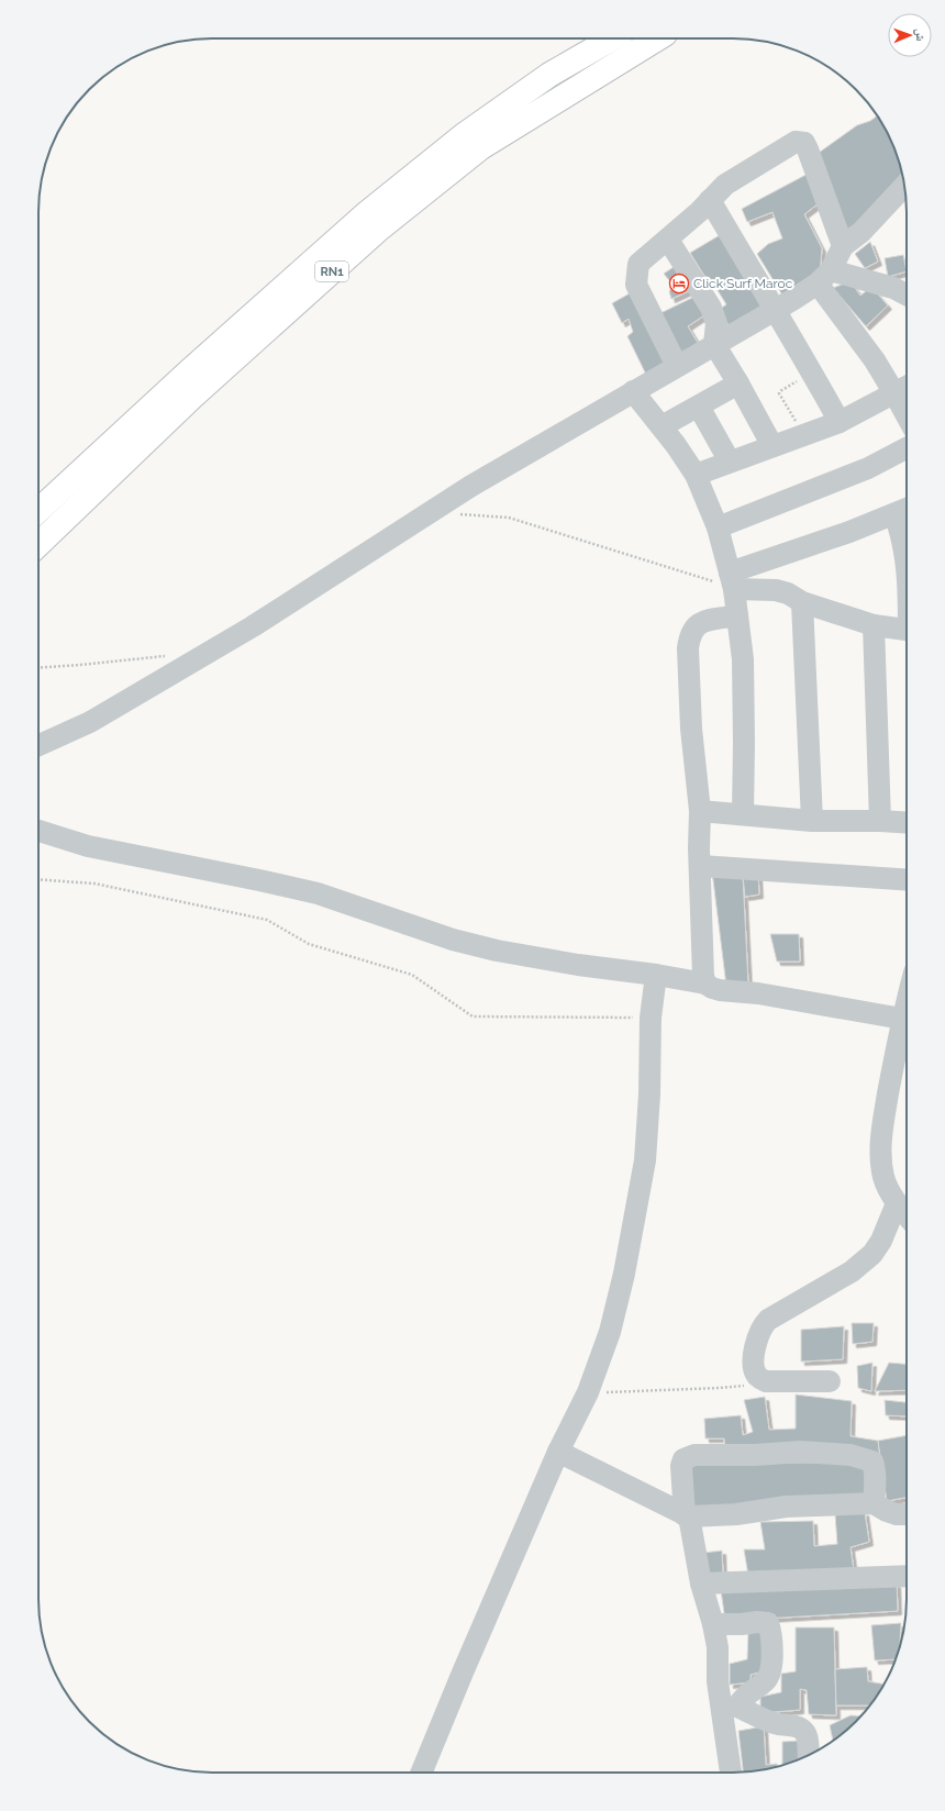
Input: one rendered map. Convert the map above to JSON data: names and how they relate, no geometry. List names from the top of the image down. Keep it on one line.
{"streets":{"highway":["RN1"]},"places":{"hotel":["Click Surf Maroc"]},"north":"right"}
